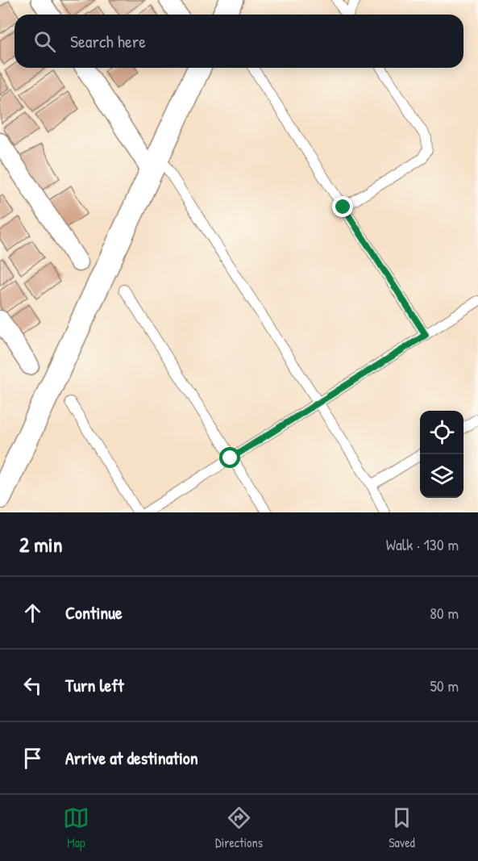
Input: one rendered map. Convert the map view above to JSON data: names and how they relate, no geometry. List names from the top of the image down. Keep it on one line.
{"page":{"search":"Search here","heading":["2 min","Walk · 130 m"],"list":[["Continue","80 m"],["Turn left","50 m"],"Arrive at destination"],"nav":["Map","Directions","Saved"]}}
